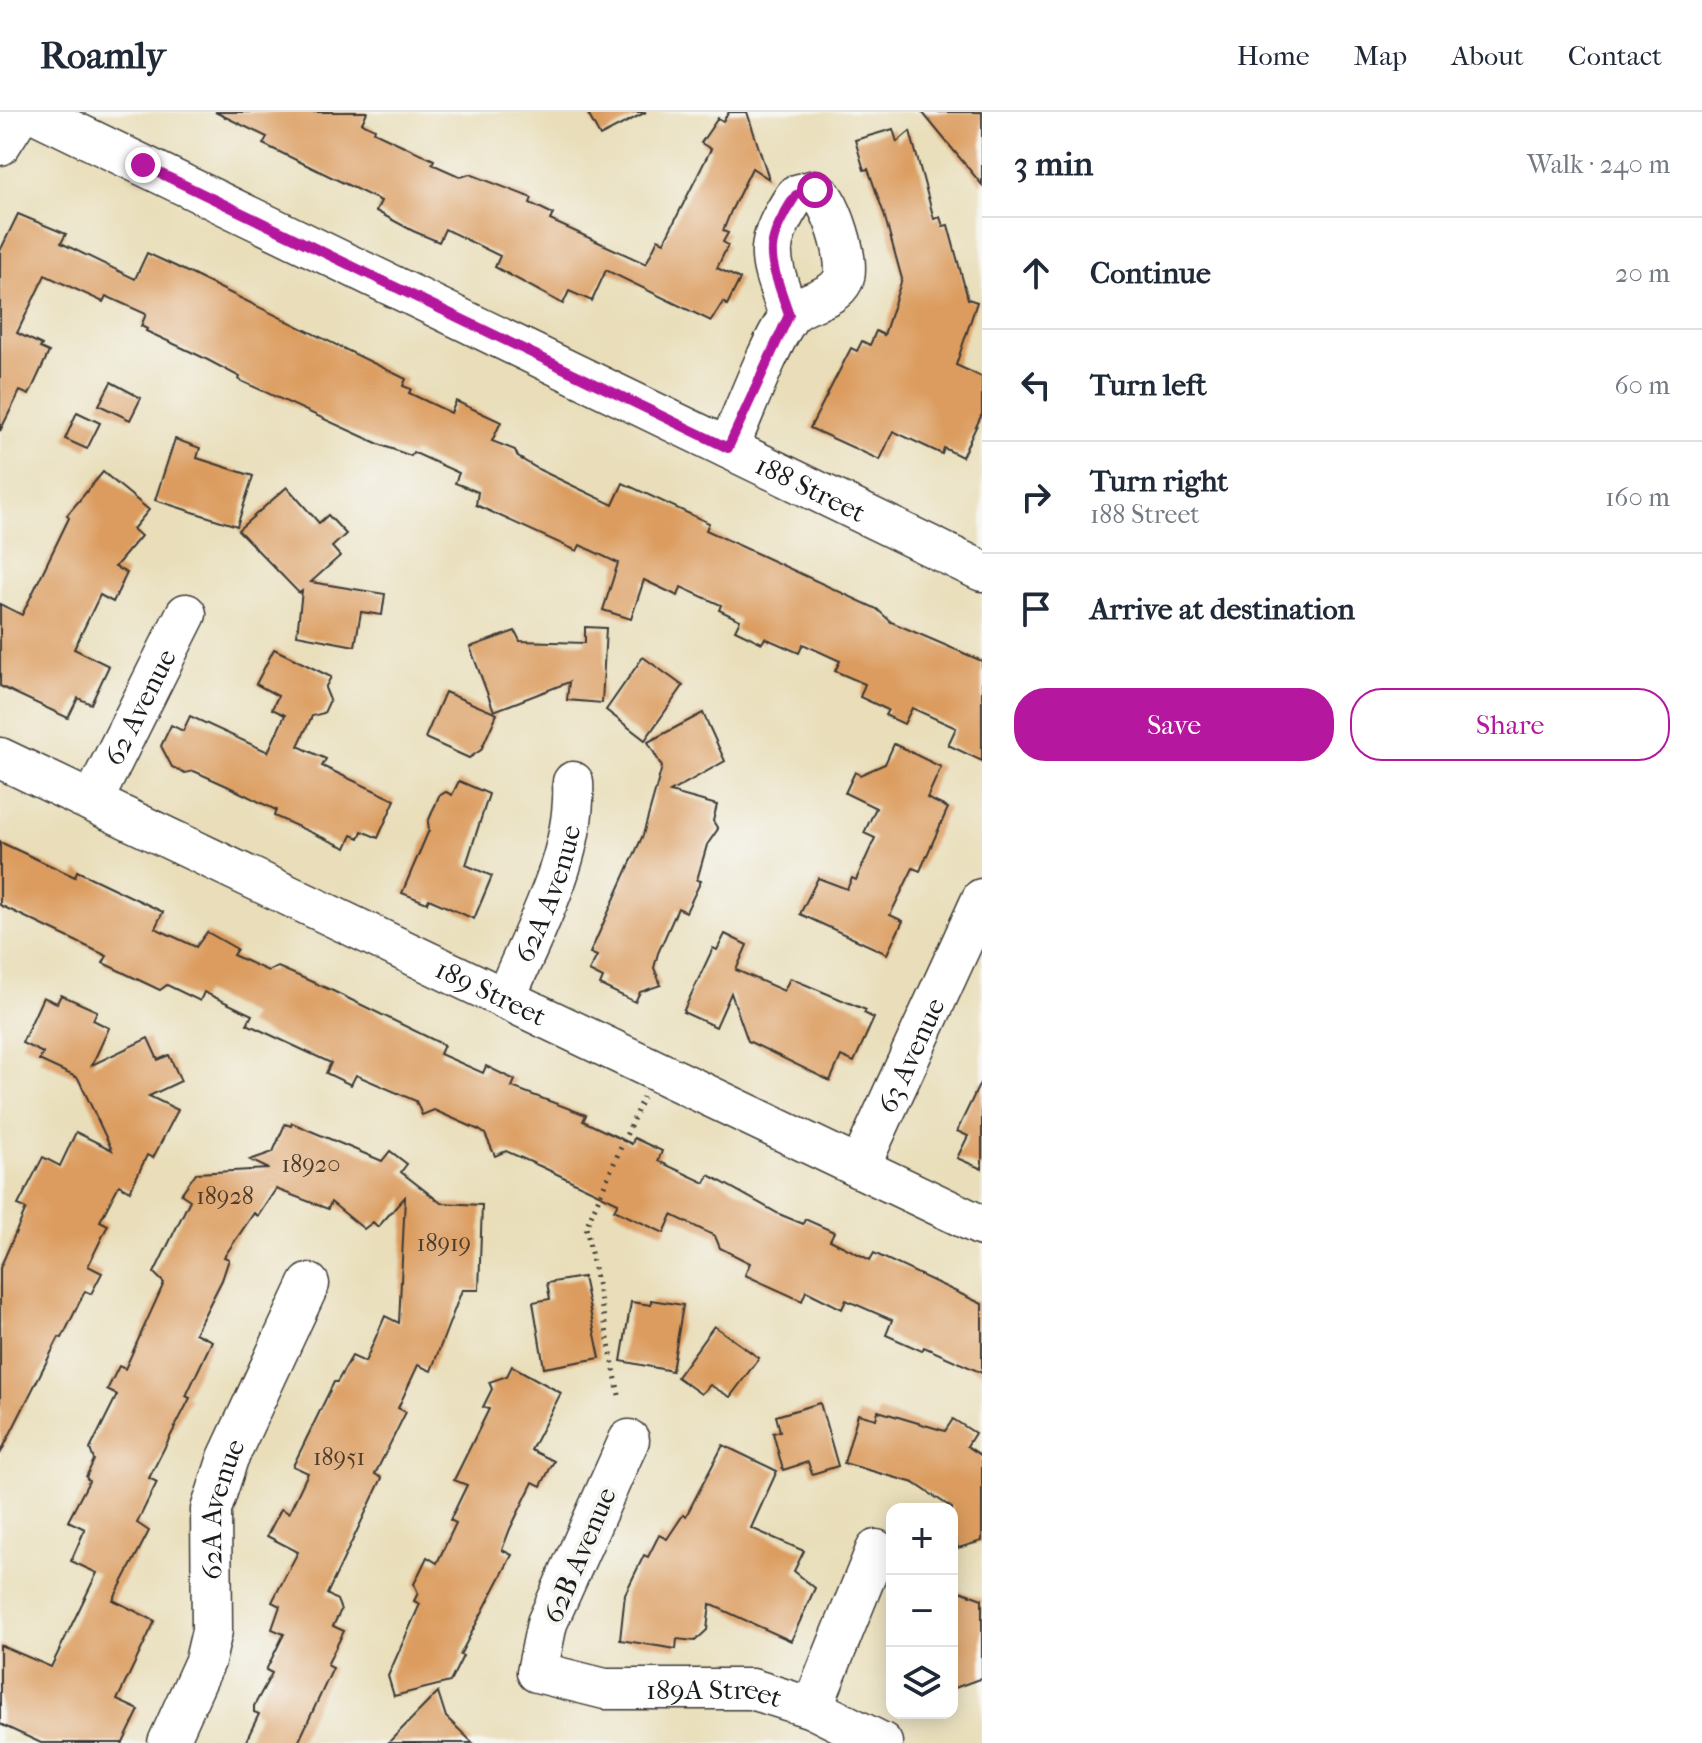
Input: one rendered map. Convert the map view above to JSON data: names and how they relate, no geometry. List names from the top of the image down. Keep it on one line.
{"streets":{"street":["188 Street","62 Avenue","62A Avenue","189 Street","63 Avenue","62B Avenue","189A Street"]},"crossings":[["62 Avenue","189 Street"],["62A Avenue","189 Street"],["189 Street","63 Avenue"],["62B Avenue","189A Street"]],"house_numbers":["18920","18928","18919","18951"],"page":{"header":"Roamly","nav":["Home","Map","About","Contact"],"heading":["3 min","Walk · 240 m"],"list":[["Continue","20 m"],["Turn left","60 m"],["Turn right","188 Street","160 m"],"Arrive at destination"],"buttons":["Save","Share"],"map_buttons":["+","−"]}}
